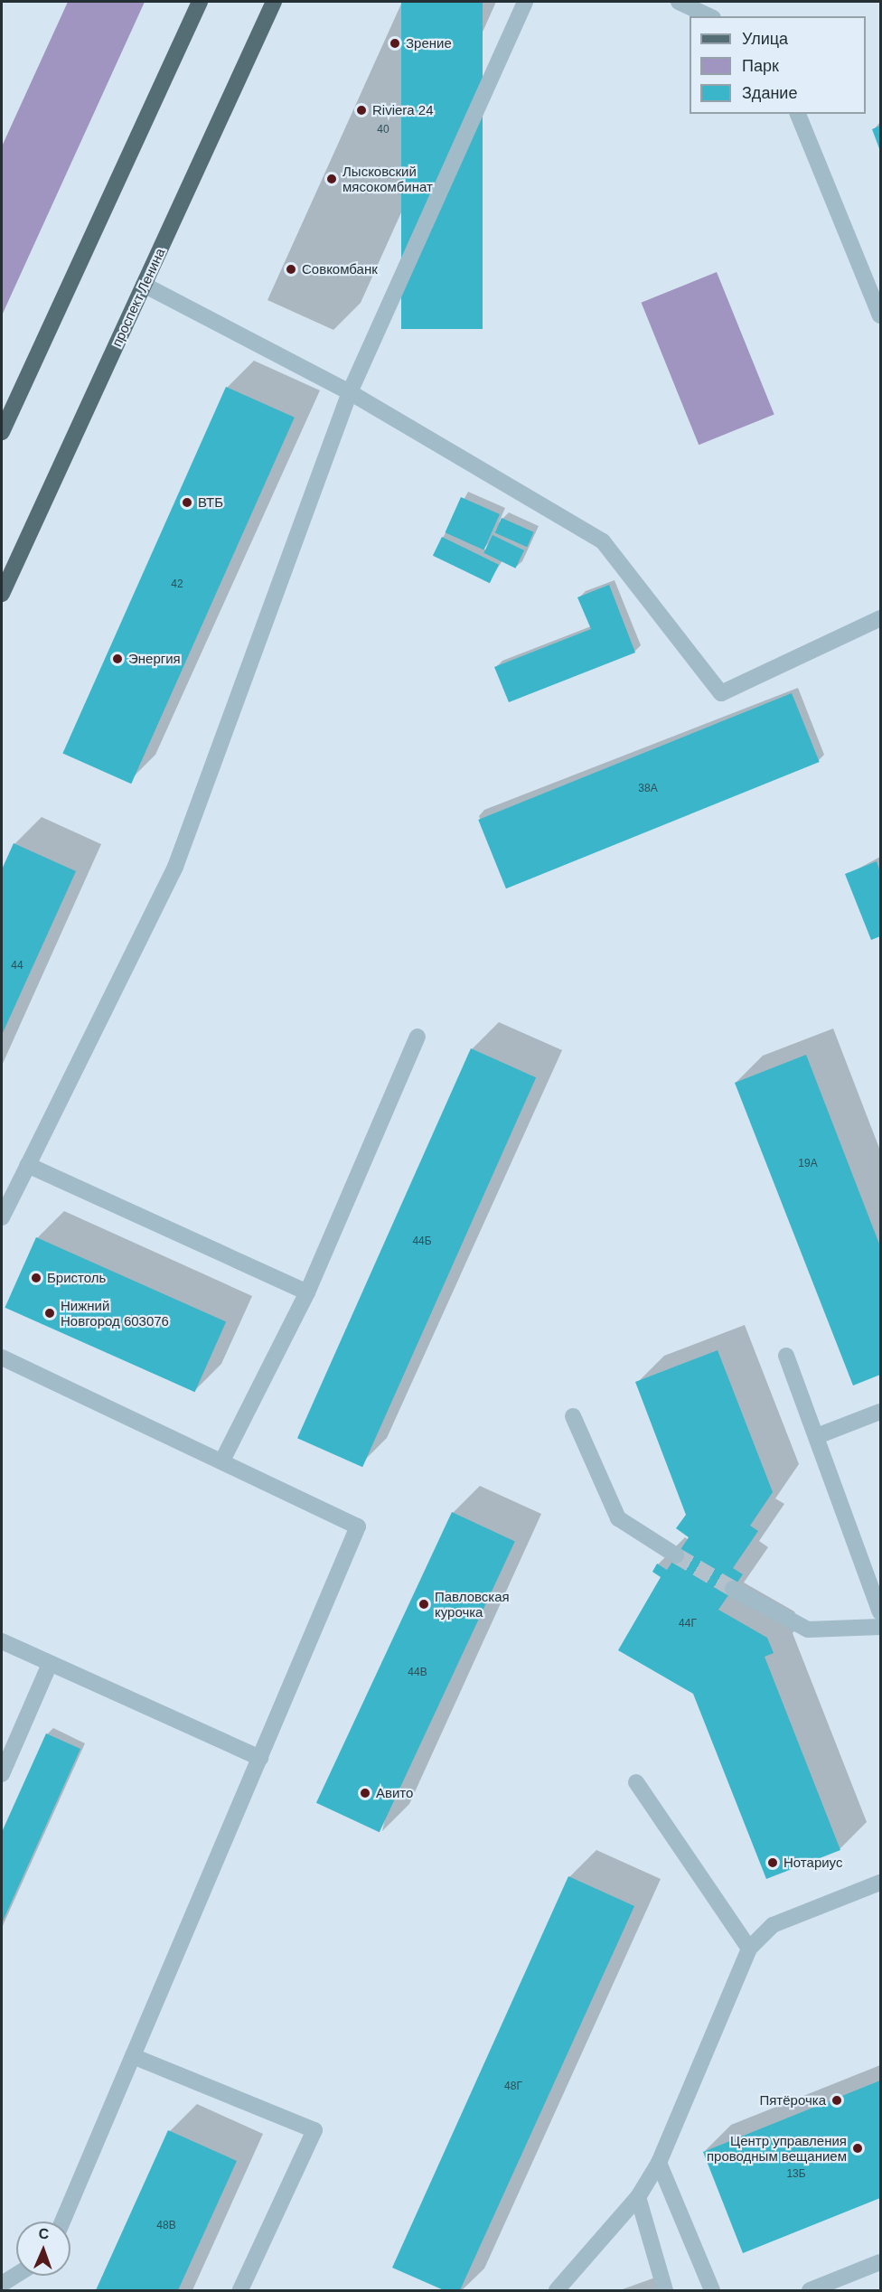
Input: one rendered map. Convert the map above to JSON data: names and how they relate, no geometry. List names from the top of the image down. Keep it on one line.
{"streets":{"main road":["проспект Ленина"]},"places":["Зрение","Riviera 24","Лысковский мясокомбинат","Совкомбанк","ВТБ","Энергия","Бристоль","Нижний Новгород 603076","Павловская курочка","Авито","Нотариус","Пятёрочка","Центр управления проводным вещанием"],"house_numbers":["40","42","38А","44","19А","44Б","44Г","44В","48Г","13Б","48В"],"legend":["Улица","Парк","Здание"],"north":"top"}
